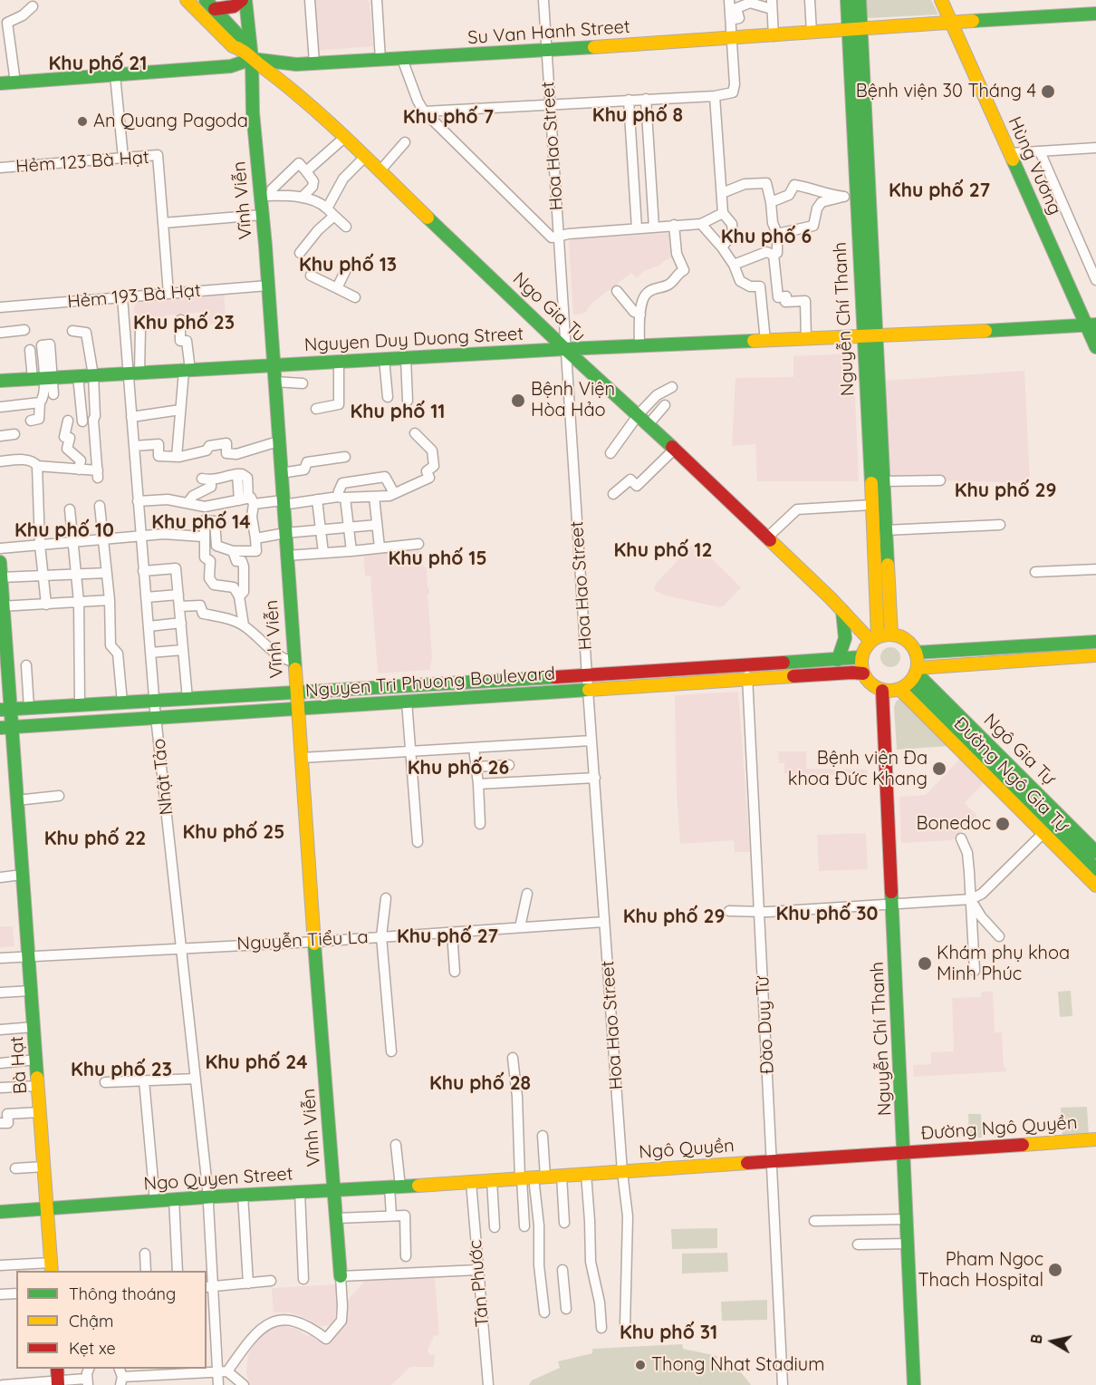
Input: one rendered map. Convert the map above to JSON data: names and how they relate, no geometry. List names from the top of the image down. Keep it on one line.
{"streets":{"main road":["Su Van Hanh Street","Hùng Vương","Vĩnh Viễn","Ngo Gia Tu","Nguyễn Chí Thanh","Nguyen Duy Duong Street","Nguyen Tri Phuong Boulevard","Ngô Gia Tự","Đường Ngô Gia Tự","Bà Hạt","Đường Ngô Quyền","Ngô Quyền","Ngo Quyen Street"],"street":["Hoa Hao Street","Hẻm 123 Bà Hạt","Hẻm 193 Bà Hạt","Nhật Tảo","Nguyễn Tiểu La","Đào Duy Từ","Tân Phước"]},"crossings":[["Su Van Hanh Street","Hoa Hao Street"],["Su Van Hanh Street","Hùng Vương"],["Su Van Hanh Street","Vĩnh Viễn"],["Su Van Hanh Street","Ngo Gia Tu"],["Su Van Hanh Street","Nguyễn Chí Thanh"],["Hoa Hao Street","Ngo Gia Tu"],["Hoa Hao Street","Nguyen Duy Duong Street"],["Hoa Hao Street","Nguyen Tri Phuong Boulevard"],["Hoa Hao Street","Nguyễn Tiểu La"],["Hoa Hao Street","Ngô Quyền"],["Hùng Vương","Nguyen Duy Duong Street"],["Vĩnh Viễn","Hẻm 193 Bà Hạt"],["Vĩnh Viễn","Ngo Gia Tu"],["Vĩnh Viễn","Nguyen Duy Duong Street"],["Vĩnh Viễn","Nguyen Tri Phuong Boulevard"],["Vĩnh Viễn","Nguyễn Tiểu La"],["Vĩnh Viễn","Ngo Quyen Street"],["Hẻm 193 Bà Hạt","Nhật Tảo"],["Ngo Gia Tu","Nguyễn Chí Thanh"],["Ngo Gia Tu","Nguyen Duy Duong Street"],["Ngo Gia Tu","Nguyen Tri Phuong Boulevard"],["Ngo Gia Tu","Ngô Gia Tự"],["Nguyễn Chí Thanh","Nguyen Duy Duong Street"],["Nguyễn Chí Thanh","Nguyen Tri Phuong Boulevard"],["Nguyễn Chí Thanh","Ngô Gia Tự"],["Nguyễn Chí Thanh","Đường Ngô Quyền"],["Nguyễn Chí Thanh","Ngô Quyền"],["Nguyen Duy Duong Street","Nhật Tảo"],["Nguyen Tri Phuong Boulevard","Ngô Gia Tự"],["Nguyen Tri Phuong Boulevard","Nhật Tảo"],["Nguyen Tri Phuong Boulevard","Đào Duy Từ"],["Nguyen Tri Phuong Boulevard","Bà Hạt"],["Ngô Gia Tự","Đường Ngô Gia Tự"],["Nhật Tảo","Nguyễn Tiểu La"],["Nhật Tảo","Ngo Quyen Street"],["Nguyễn Tiểu La","Bà Hạt"],["Đào Duy Từ","Ngô Quyền"],["Bà Hạt","Ngo Quyen Street"],["Đường Ngô Quyền","Ngô Quyền"],["Ngô Quyền","Ngo Quyen Street"],["Ngô Quyền","Tân Phước"],["Ngo Quyen Street","Tân Phước"]],"districts":["Khu phố 21","Khu phố 8","Khu phố 7","Khu phố 27","Khu phố 6","Khu phố 13","Khu phố 23","Khu phố 11","Khu phố 29","Khu phố 14","Khu phố 10","Khu phố 12","Khu phố 15","Khu phố 26","Khu phố 25","Khu phố 22","Khu phố 30","Khu phố 29","Khu phố 27","Khu phố 24","Khu phố 23","Khu phố 28","Khu phố 31"],"places":["Bệnh viện 30 Tháng 4","An Quang Pagoda","Bệnh Viện Hòa Hảo","Bệnh viện Đa khoa Đức Khang","Bonedoc","Khám phụ khoa Minh Phúc","Pham Ngoc Thach Hospital","Thong Nhat Stadium"],"legend":["Thông thoáng","Chậm","Kẹt xe"],"north":"left"}
